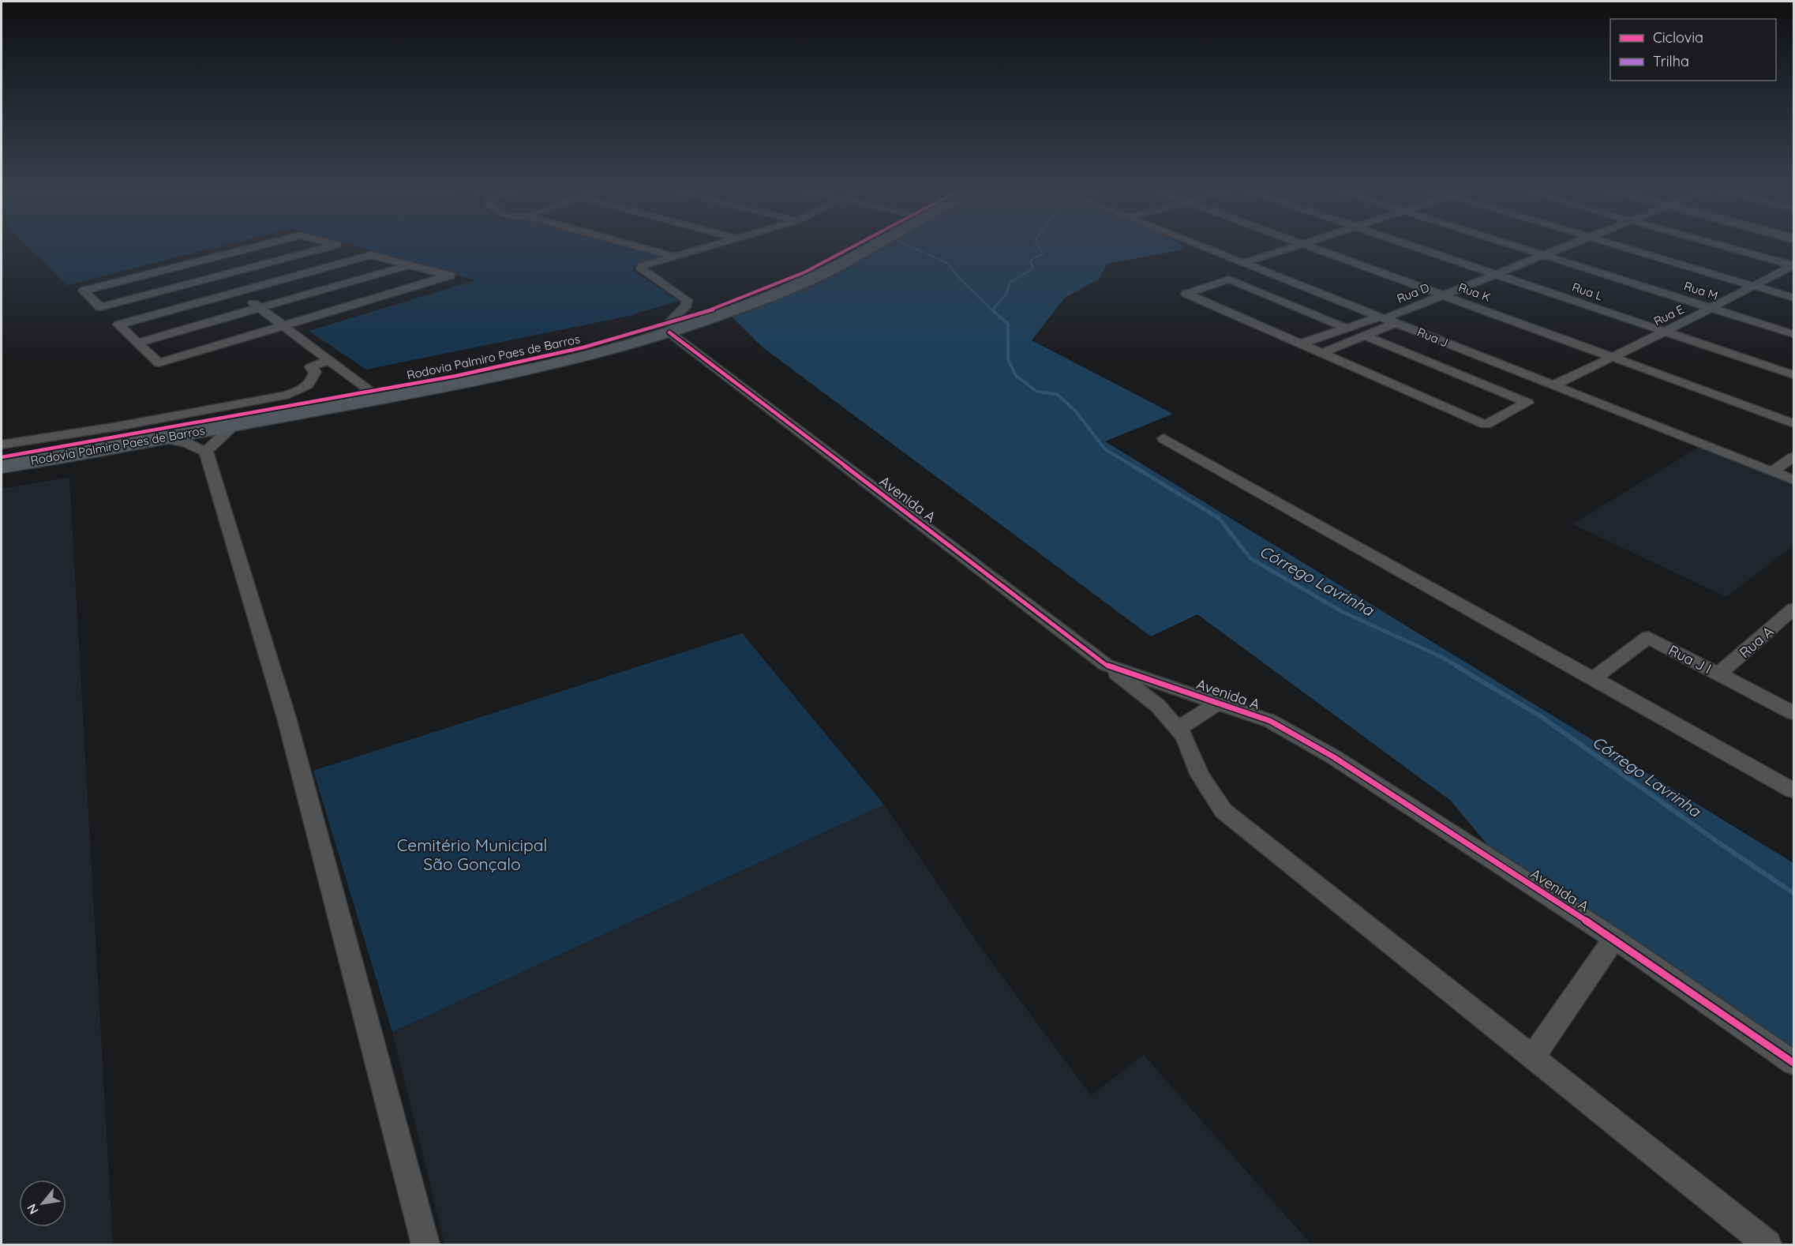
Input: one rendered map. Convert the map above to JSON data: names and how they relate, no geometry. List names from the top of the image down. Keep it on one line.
{"streets":{"main road":["Rodovia Palmiro Paes de Barros"],"street":["Rua M","Rua L","Rua K","Rua D","Rua E","Rua J","Avenida A","Rua A","Rua J I"]},"crossings":[["Rua M","Rua D"],["Rua M","Rua E"],["Rua L","Rua D"],["Rua L","Rua E"],["Rua K","Rua D"],["Rua K","Rua E"],["Rua D","Rua J"],["Rua E","Rua J"],["Rodovia Palmiro Paes de Barros","Avenida A"],["Rua A","Rua J I"]],"water":["Córrego Lavrinha"],"parks":["Cemitério Municipal São Gonçalo"],"legend":["Ciclovia","Trilha"],"north":"bottom left"}
